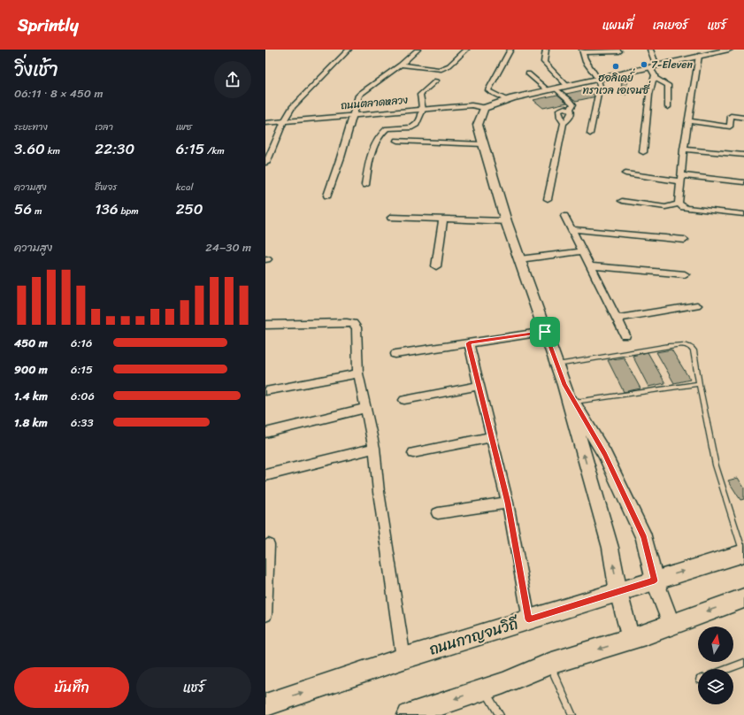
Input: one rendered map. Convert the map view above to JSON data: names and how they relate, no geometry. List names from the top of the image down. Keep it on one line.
{"streets":{"main road":["ถนนกาญจนวิถี"],"street":["ถนนตลาดหลวง"]},"places":["7-Eleven","ฮอลิเดย์่ ทราเวล เอเจนซี่"],"north":"top","page":{"header":"Sprintly","nav":["แผนที่","เลเยอร์","แชร์"],"heading":["วิ่งเช้า","06:11 · 8 × 450 m"],"stats":[["ระยะทาง","3.60 km"],["เวลา","22:30"],["เพซ","6:15 /km"],["ความสูง","56 m"],["ชีพจร","136 bpm"],["kcal","250"]],"chart":["ความสูง","24–30 m"],"list":[{"name":"450 m","note":"6:16"},{"name":"900 m","note":"6:15"},{"name":"1.4 km","note":"6:06"},{"name":"1.8 km","note":"6:33"}],"buttons":["บันทึก","แชร์"]}}
